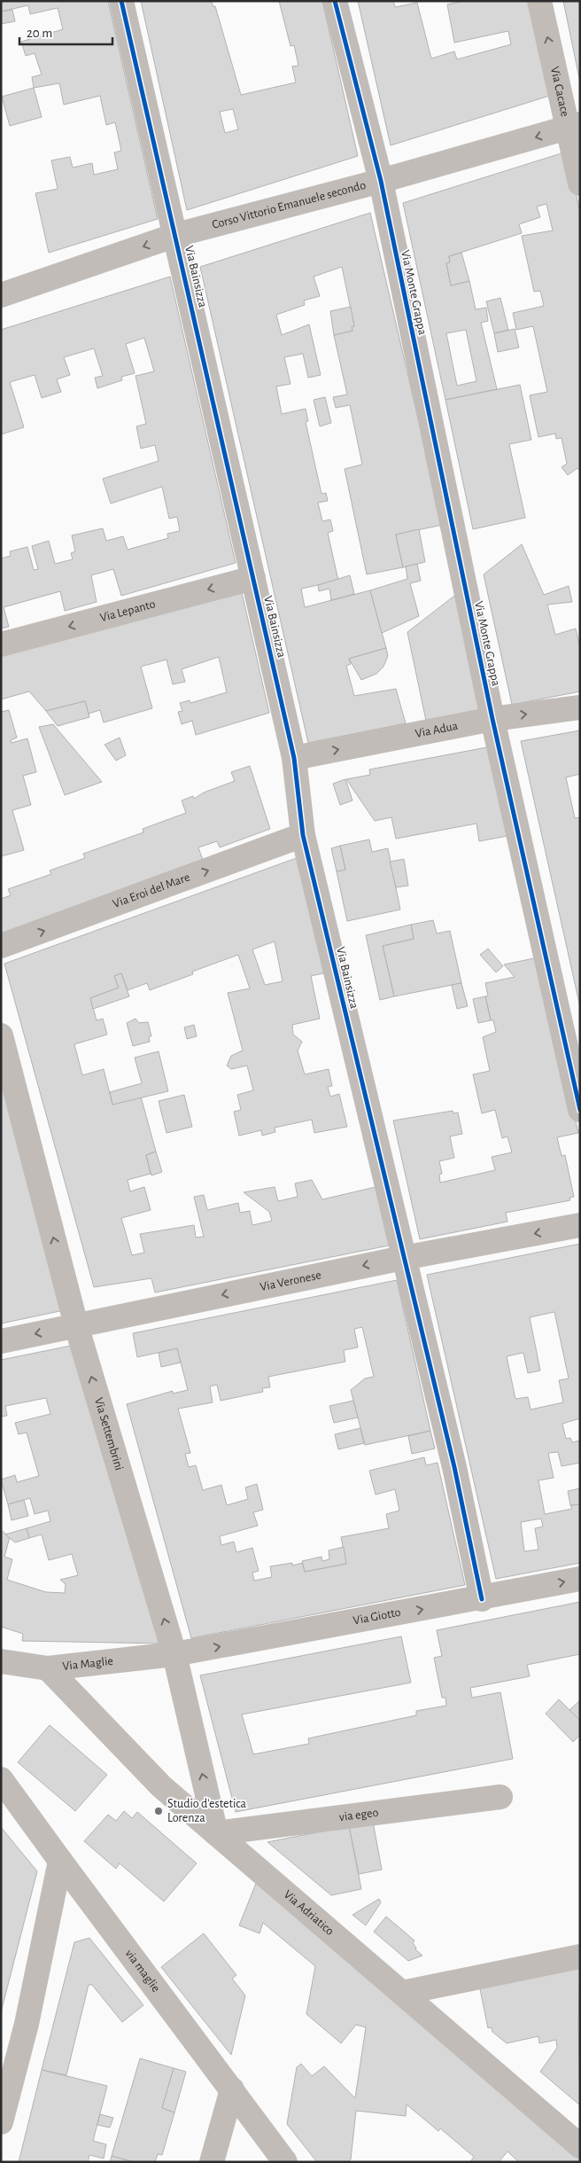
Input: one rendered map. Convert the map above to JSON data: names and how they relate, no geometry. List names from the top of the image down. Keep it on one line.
{"streets":{"street":["Via Cacace","Corso Vittorio Emanuele secondo","Via Bainsizza","Via Monte Grappa","Via Lepanto","Via Adua","Via Eroi del Mare","Via Veronese","Via Settembrini","Via Giotto","Via Maglie","via egeo","Via Adriatico","via maglie"]},"crossings":[["Via Cacace","Corso Vittorio Emanuele secondo"],["Corso Vittorio Emanuele secondo","Via Bainsizza"],["Corso Vittorio Emanuele secondo","Via Monte Grappa"],["Via Bainsizza","Via Lepanto"],["Via Bainsizza","Via Adua"],["Via Bainsizza","Via Eroi del Mare"],["Via Bainsizza","Via Veronese"],["Via Bainsizza","Via Giotto"],["Via Monte Grappa","Via Adua"],["Via Veronese","Via Settembrini"],["Via Settembrini","Via Giotto"],["Via Settembrini","Via Maglie"],["Via Settembrini","via egeo"],["Via Settembrini","Via Adriatico"],["Via Giotto","Via Maglie"],["Via Maglie","Via Adriatico"],["via egeo","Via Adriatico"]],"one_way":["Via Cacace","Corso Vittorio Emanuele secondo","Via Lepanto","Via Adua","Via Eroi del Mare","Via Veronese","Via Settembrini","Via Giotto"],"places":["Studio d'estetica Lorenza"],"scale_bar":"20 m"}
